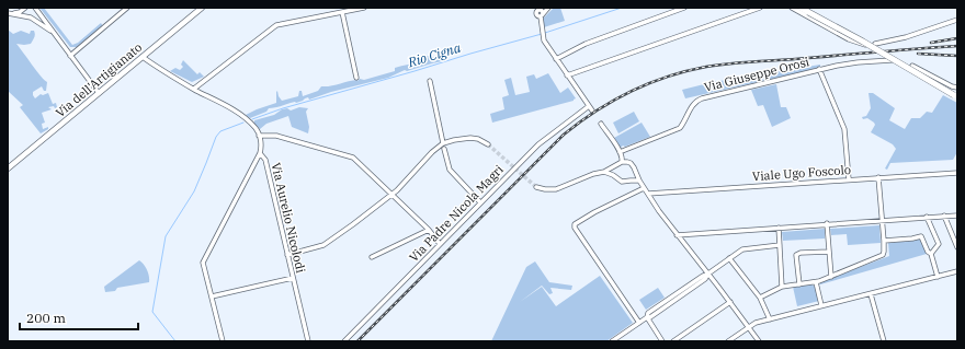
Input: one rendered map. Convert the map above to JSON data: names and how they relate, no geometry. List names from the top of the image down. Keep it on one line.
{"streets":{"street":["Via Giuseppe Orosi","Via dell'Artigianato","Viale Ugo Foscolo","Via Padre Nicola Magri","Via Aurelio Nicolodi"]},"crossings":[["Via dell'Artigianato","Via Aurelio Nicolodi"]],"water":["Rio Cigna"],"scale_bar":"200 m"}
